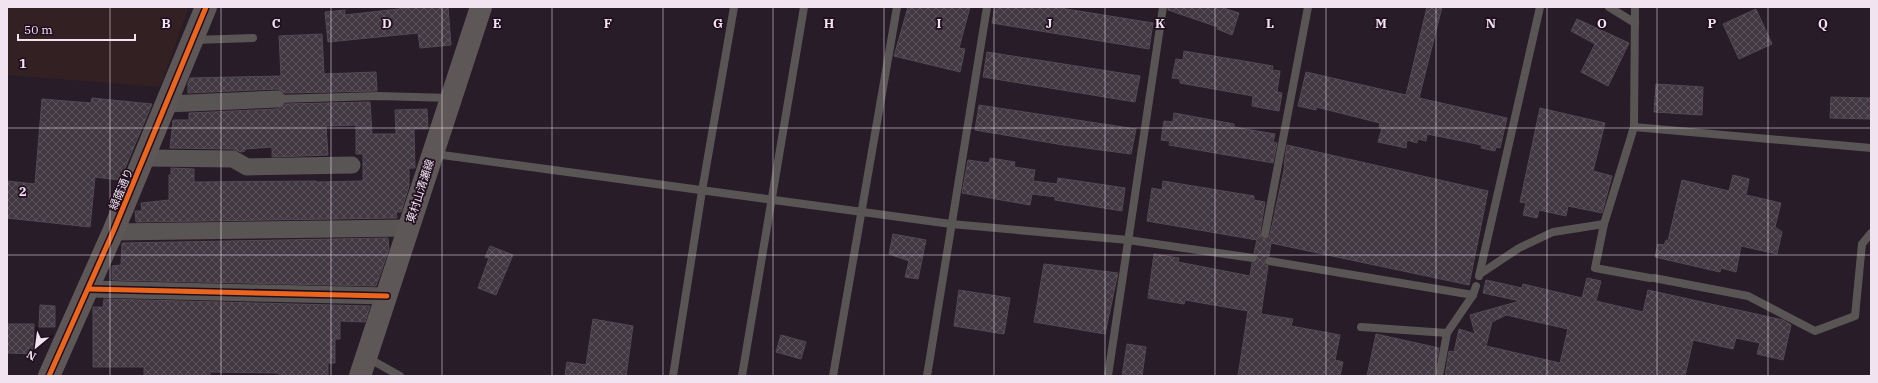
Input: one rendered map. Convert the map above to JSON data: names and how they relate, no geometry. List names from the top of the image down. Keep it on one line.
{"streets":{"street":["緑蔭通り","東村山清瀬線"]},"scale_bar":"50 m","north":"bottom left","grid":{"columns":["B","C","D","E","F","G","H","I","J","K","L","M","N","O","P","Q"],"rows":["1","2"]}}
